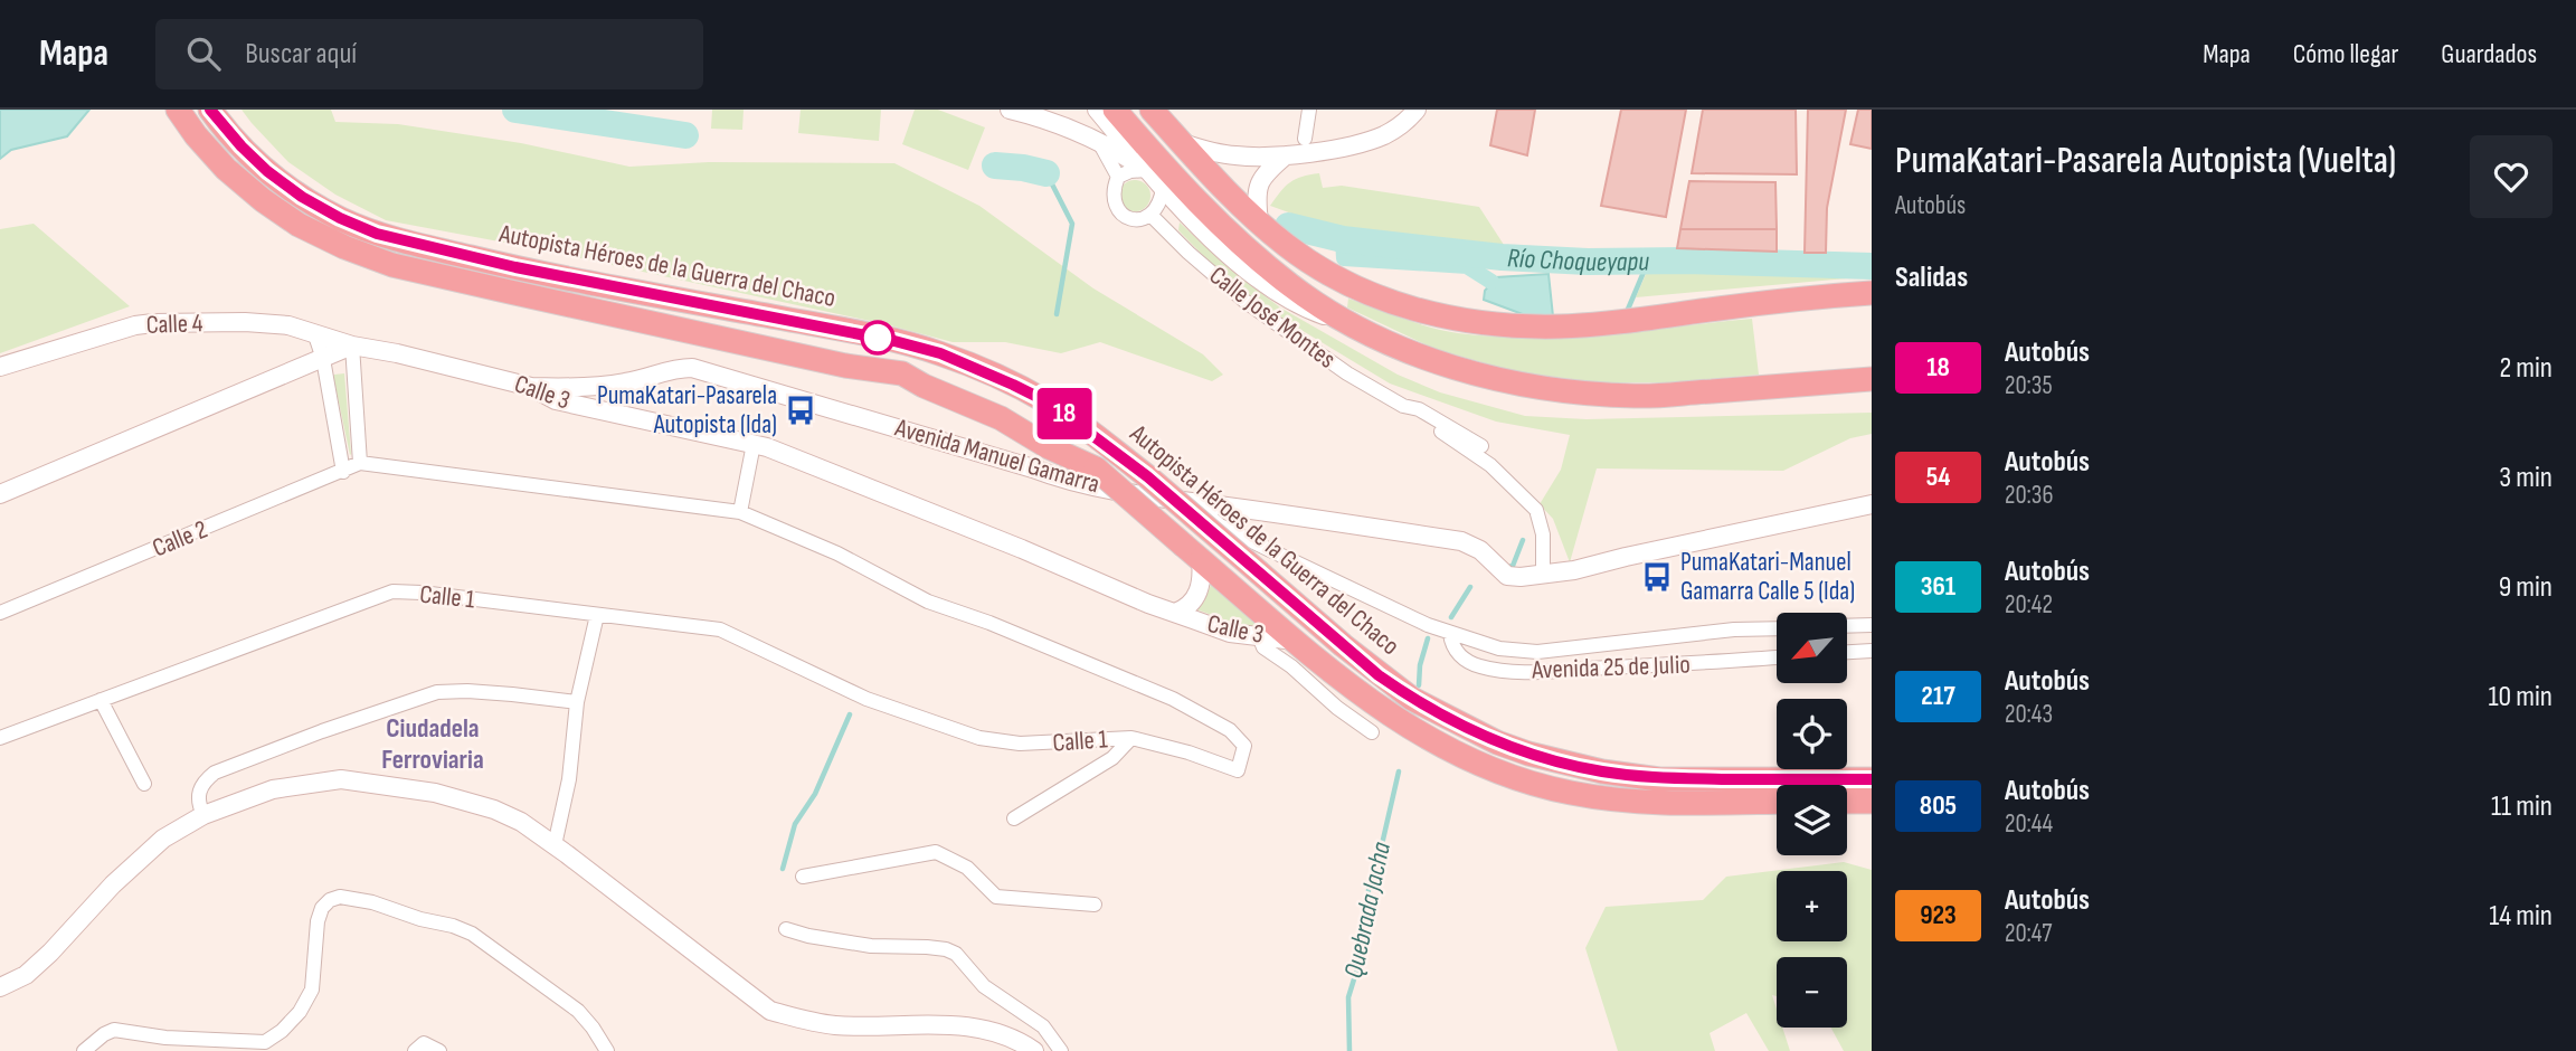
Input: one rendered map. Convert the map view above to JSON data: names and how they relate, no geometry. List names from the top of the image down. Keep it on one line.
{"streets":{"highway":["Autopista Héroes de la Guerra del Chaco"],"main road":["Calle 4","Calle 3","Avenida Manuel Gamarra"],"street":["Calle José Montes","Calle 2","Calle 1","Avenida 25 de Julio"]},"crossings":[["Calle José Montes","Avenida Manuel Gamarra"],["Calle 4","Calle 3"],["Calle 3","Avenida Manuel Gamarra"],["Avenida Manuel Gamarra","Avenida 25 de Julio"],["Calle 2","Calle 1"]],"districts":["Ciudadela Ferroviaria"],"water":["Río Choqueyapu","Quebrada Jacha"],"places":{"bus stop":["PumaKatari-Pasarela Autopista (Ida)","PumaKatari-Manuel Gamarra Calle 5 (Ida)"]},"lines":["bus line 18"],"north":"bottom left","page":{"header":"Mapa","search":"Buscar aquí","nav":["Mapa","Cómo llegar","Guardados"],"on_map":"18","heading":[["PumaKatari-Pasarela Autopista (Vuelta)","Autobús"],"Salidas"],"list":[{"mark":"18","name":"Autobús","note":"20:35","value":"2 min"},{"mark":"54","name":"Autobús","note":"20:36","value":"3 min"},{"mark":"361","name":"Autobús","note":"20:42","value":"9 min"},{"mark":"217","name":"Autobús","note":"20:43","value":"10 min"},{"mark":"805","name":"Autobús","note":"20:44","value":"11 min"},{"mark":"923","name":"Autobús","note":"20:47","value":"14 min"}],"map_buttons":["+","−"]}}
